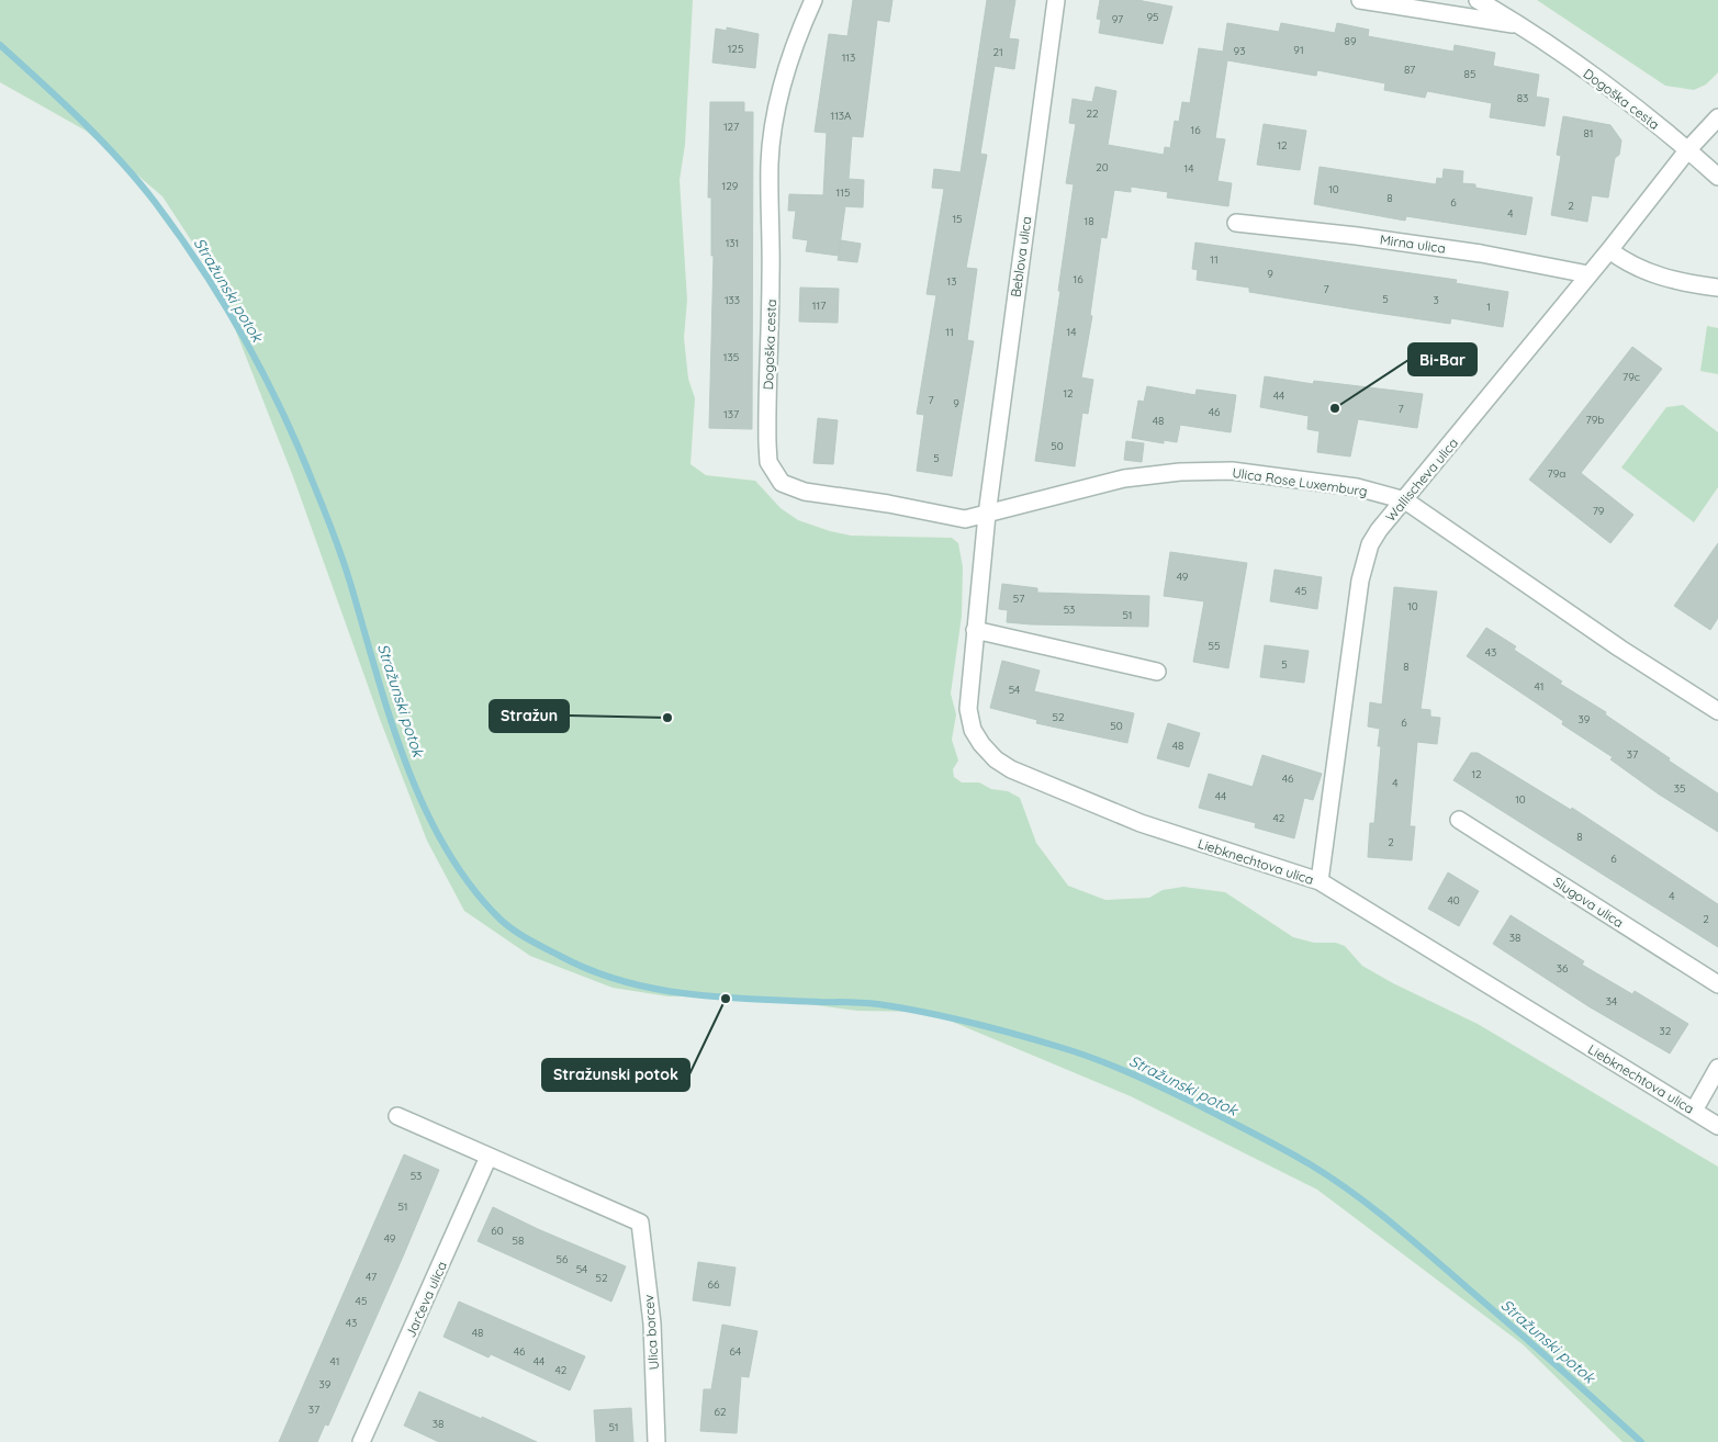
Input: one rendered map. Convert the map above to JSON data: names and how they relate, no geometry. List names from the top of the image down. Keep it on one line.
{"streets":{"street":["Dogoška cesta","Mirna ulica","Beblova ulica","Wallischeva ulica","Ulica Rose Luxemburg","Liebknechtova ulica","Slugova ulica","Jarčeva ulica","Ulica borcev"]},"crossings":[["Dogoška cesta","Beblova ulica"],["Dogoška cesta","Wallischeva ulica"],["Dogoška cesta","Ulica Rose Luxemburg"],["Dogoška cesta","Liebknechtova ulica"],["Mirna ulica","Wallischeva ulica"],["Beblova ulica","Ulica Rose Luxemburg"],["Beblova ulica","Liebknechtova ulica"],["Wallischeva ulica","Ulica Rose Luxemburg"],["Wallischeva ulica","Liebknechtova ulica"],["Ulica Rose Luxemburg","Liebknechtova ulica"],["Jarčeva ulica","Ulica borcev"]],"water":["Stražunski potok"],"places":["Bi-Bar","Stražun","Stražunski potok"],"house_numbers":["95","97","89","125","91","93","21","113","87","85","83","22","113A","127","16","81","12","20","14","129","10","115","8","6","2","4","15","18","131","11","9","16","13","7","5","133","3","117","1","11","14","135","79c","12","44","7","9","7","46","137","79b","48","50","5","79a","79","49","45","57","10","53","51","55","43","5","8","41","54","52","39","6","50","48","37","12","46","4","35","44","10","42","8","2","6","4","40","2","38","36","34","32","53","51","60","49","58","56","54","47","52","66","45","43","48","46","64","41","44","42","39","37","62","38","51"]}
